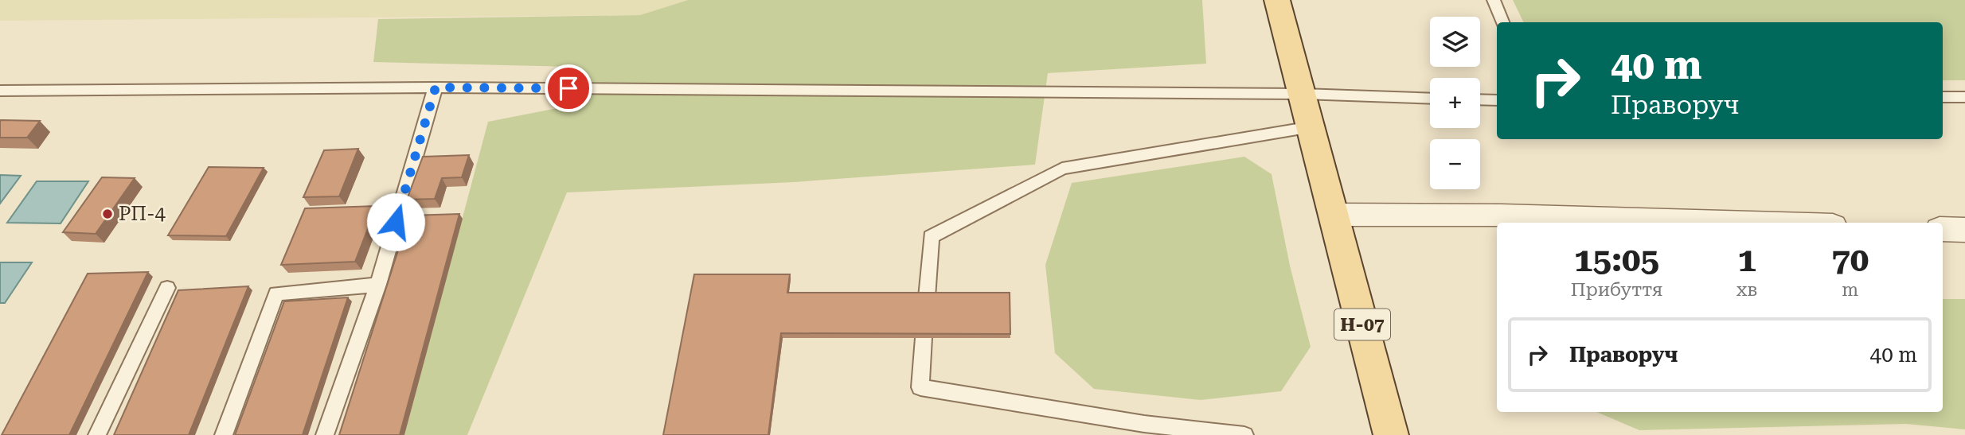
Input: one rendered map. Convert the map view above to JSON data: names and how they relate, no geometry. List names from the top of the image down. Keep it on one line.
{"streets":{"main road":["Н-07"]},"places":["РП-4"],"page":{"map_buttons":["+","−"],"turn":["40 m","Праворуч"],"eta":["15:05","Прибуття","1","хв","70","m"],"list":[{"name":"Праворуч","value":"40 m"}]}}
